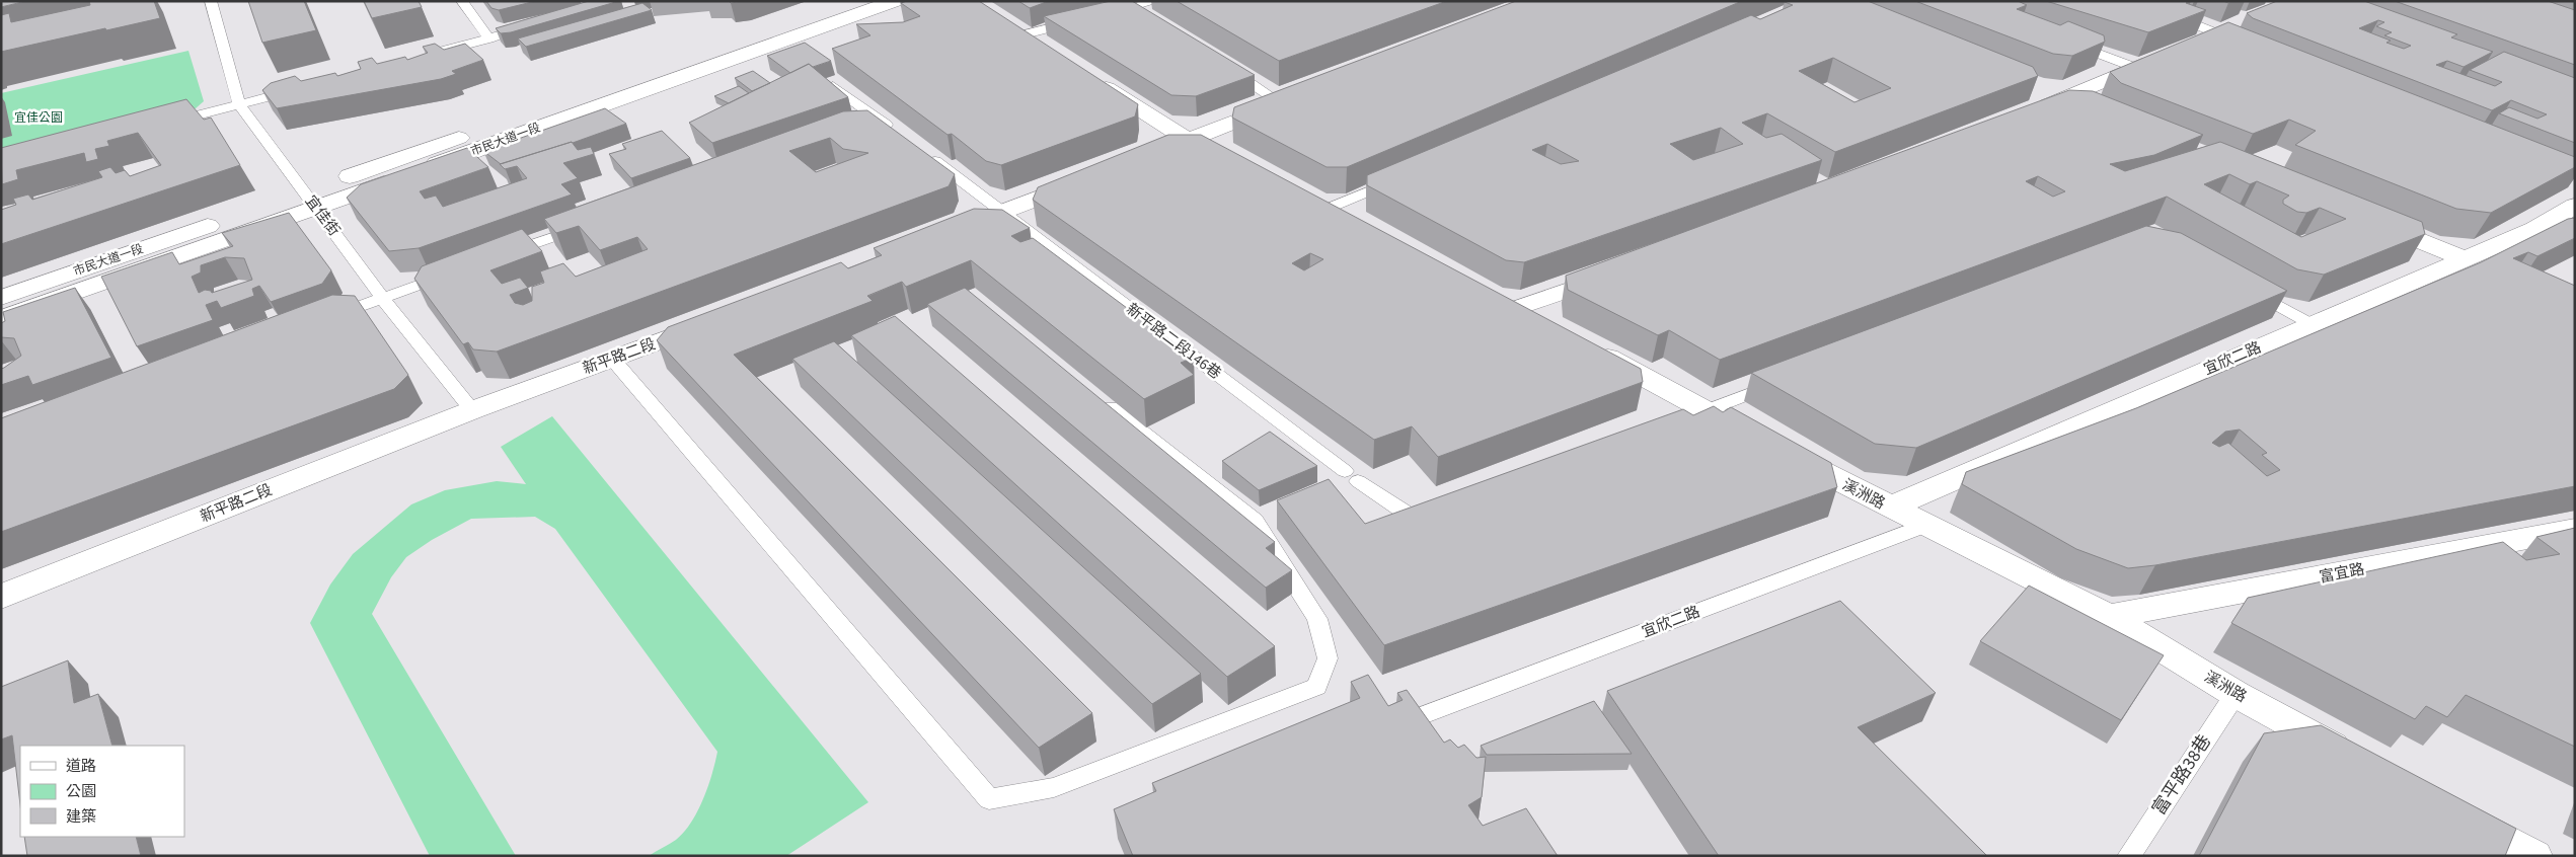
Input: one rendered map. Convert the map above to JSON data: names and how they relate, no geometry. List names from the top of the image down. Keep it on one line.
{"streets":{"street":["市民大道一段","新平路二段","宜欣二路","溪洲路","富宜路"],"lane":["宜佳街","新平路二段146巷","富平路38巷"]},"crossings":[["市民大道一段","宜佳街"],["宜佳街","新平路二段"],["宜欣二路","溪洲路"],["溪洲路","富宜路"],["溪洲路","富平路38巷"]],"parks":["宜佳公園"],"legend":["道路","公園","建築"]}
